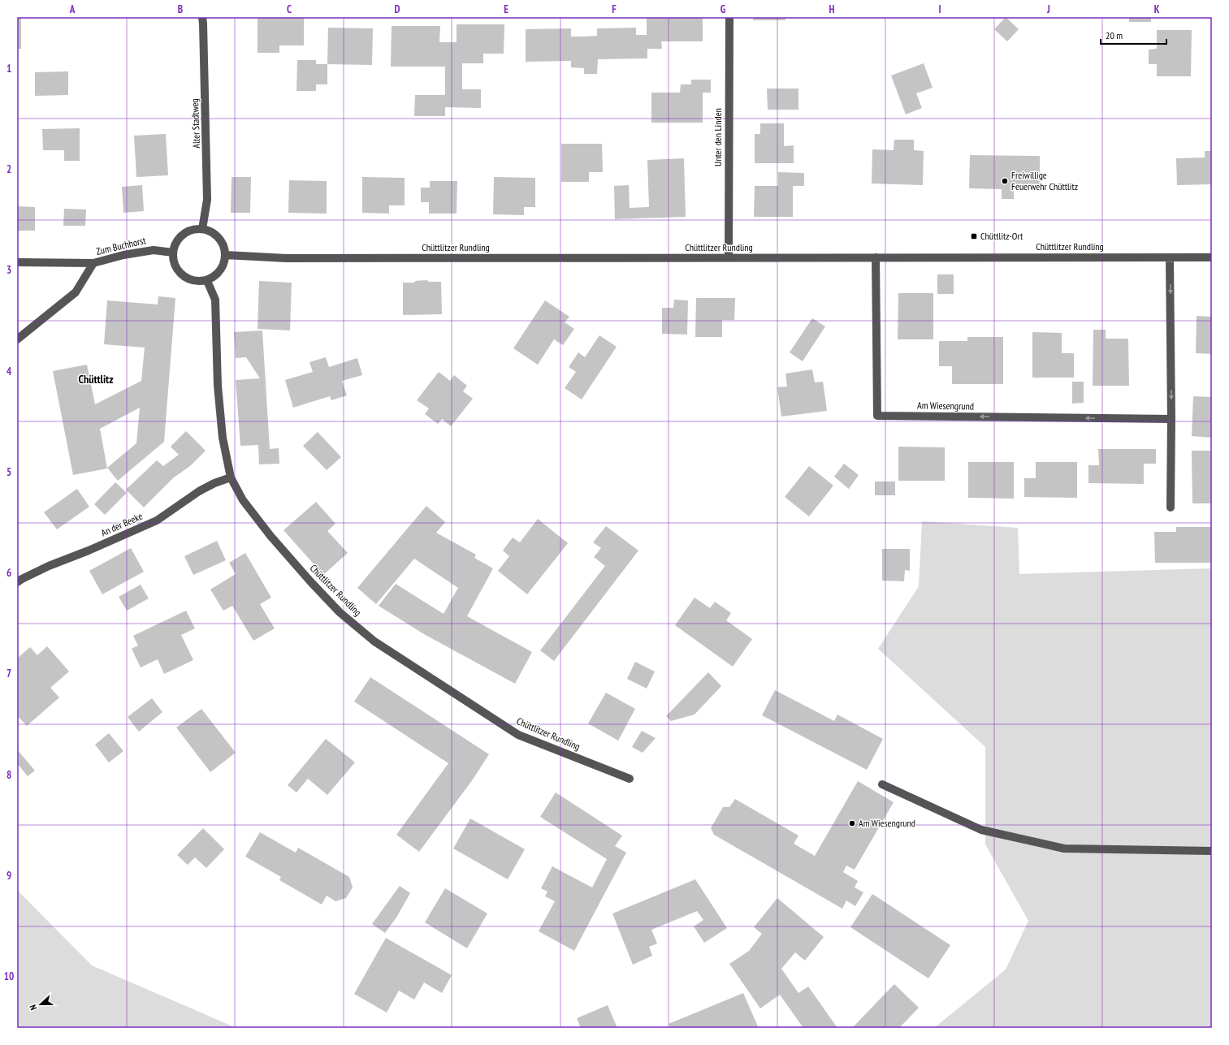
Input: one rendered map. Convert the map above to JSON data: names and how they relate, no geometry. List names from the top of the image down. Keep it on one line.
{"streets":{"street":["Alter Stadtweg","Unter den Linden","Zum Buchhorst","Chüttlitzer Rundling","Am Wiesengrund","An der Beeke"]},"crossings":[["Alter Stadtweg","Zum Buchhorst"],["Alter Stadtweg","Chüttlitzer Rundling"],["Unter den Linden","Chüttlitzer Rundling"],["Zum Buchhorst","Chüttlitzer Rundling"],["Chüttlitzer Rundling","Am Wiesengrund"],["Chüttlitzer Rundling","An der Beeke"]],"districts":["Chüttlitz"],"places":{"other":["Freiwillige Feuerwehr Chüttlitz","Am Wiesengrund"],"transit":["Chüttlitz-Ort"]},"scale_bar":"20 m","north":"left","grid":{"columns":["A","B","C","D","E","F","G","H","I","J","K"],"rows":["1","2","3","4","5","6","7","8","9","10"]}}
